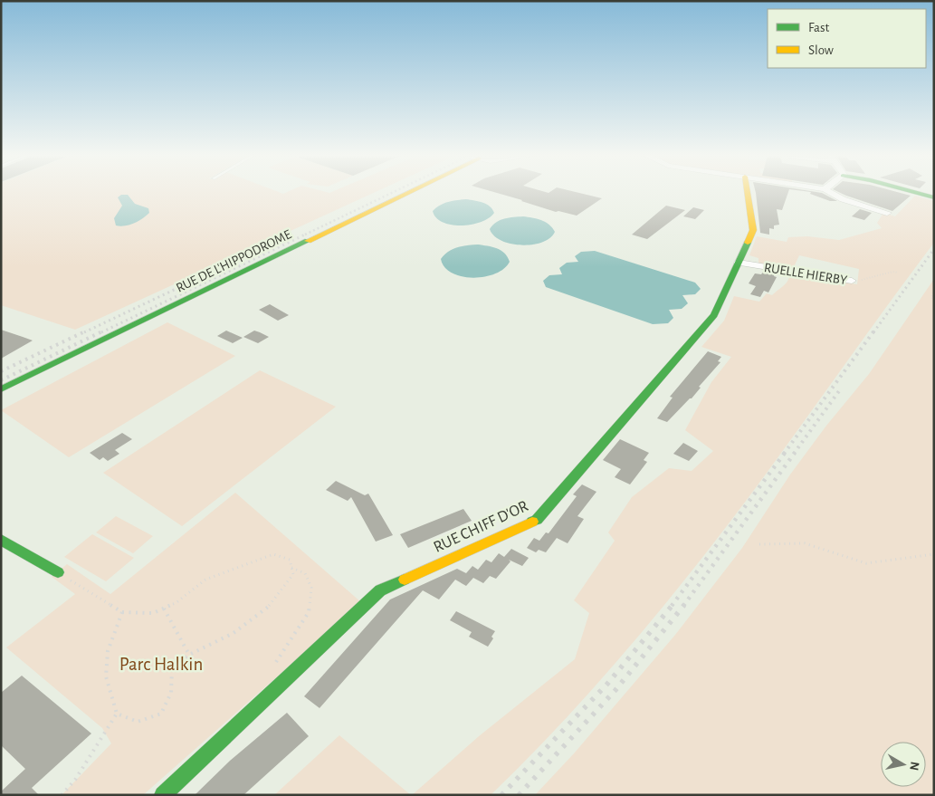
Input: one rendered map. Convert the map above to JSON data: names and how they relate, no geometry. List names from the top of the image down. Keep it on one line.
{"streets":{"street":["RUE DE L'HIPPODROME","RUELLE HIERBY","RUE CHIFF D'OR"]},"crossings":[["RUELLE HIERBY","RUE CHIFF D'OR"]],"parks":["Parc Halkin"],"legend":["Fast","Slow"],"north":"right"}
